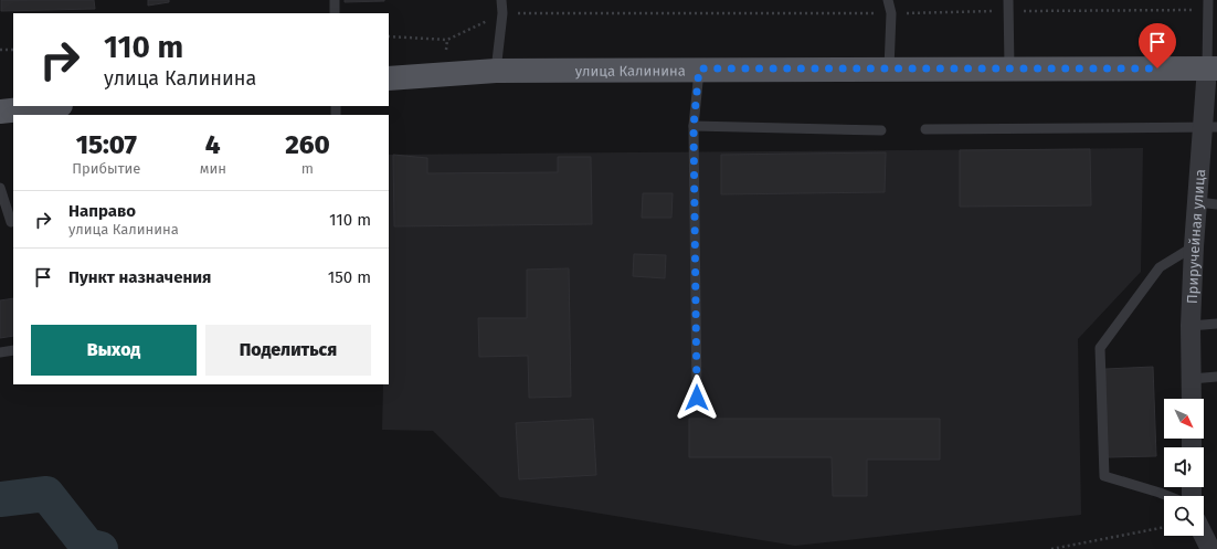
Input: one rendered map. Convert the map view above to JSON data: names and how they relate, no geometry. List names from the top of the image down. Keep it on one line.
{"streets":{"main road":["улица Калинина"],"street":["Приручейная улица"]},"crossings":[["улица Калинина","Приручейная улица"]],"north":"bottom right","page":{"turn":["110 m","улица Калинина"],"eta":["15:07","Прибытие","4","мин","260","m"],"list":[{"name":"Направо","note":"улица Калинина","value":"110 m"},{"name":"Пункт назначения","value":"150 m"}],"buttons":["Выход","Поделиться"]}}
